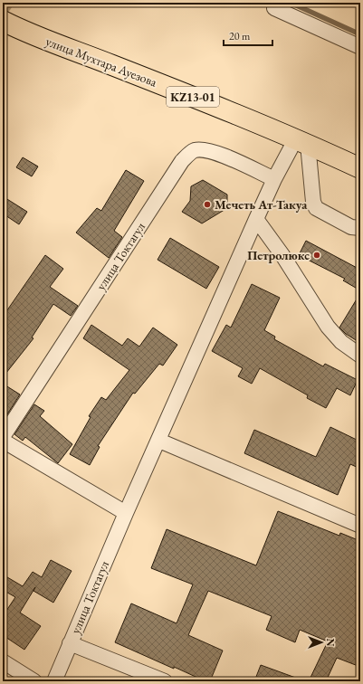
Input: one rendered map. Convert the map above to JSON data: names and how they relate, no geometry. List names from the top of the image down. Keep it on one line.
{"streets":{"main road":["улица Мухтара Ауезова","KZ13-01"],"street":["улица Токтагул"]},"crossings":[["улица Мухтара Ауезова","улица Токтагул"]],"places":["Мечеть Ат-Такуа","Петролюкс"],"scale_bar":"20 m","north":"right"}
